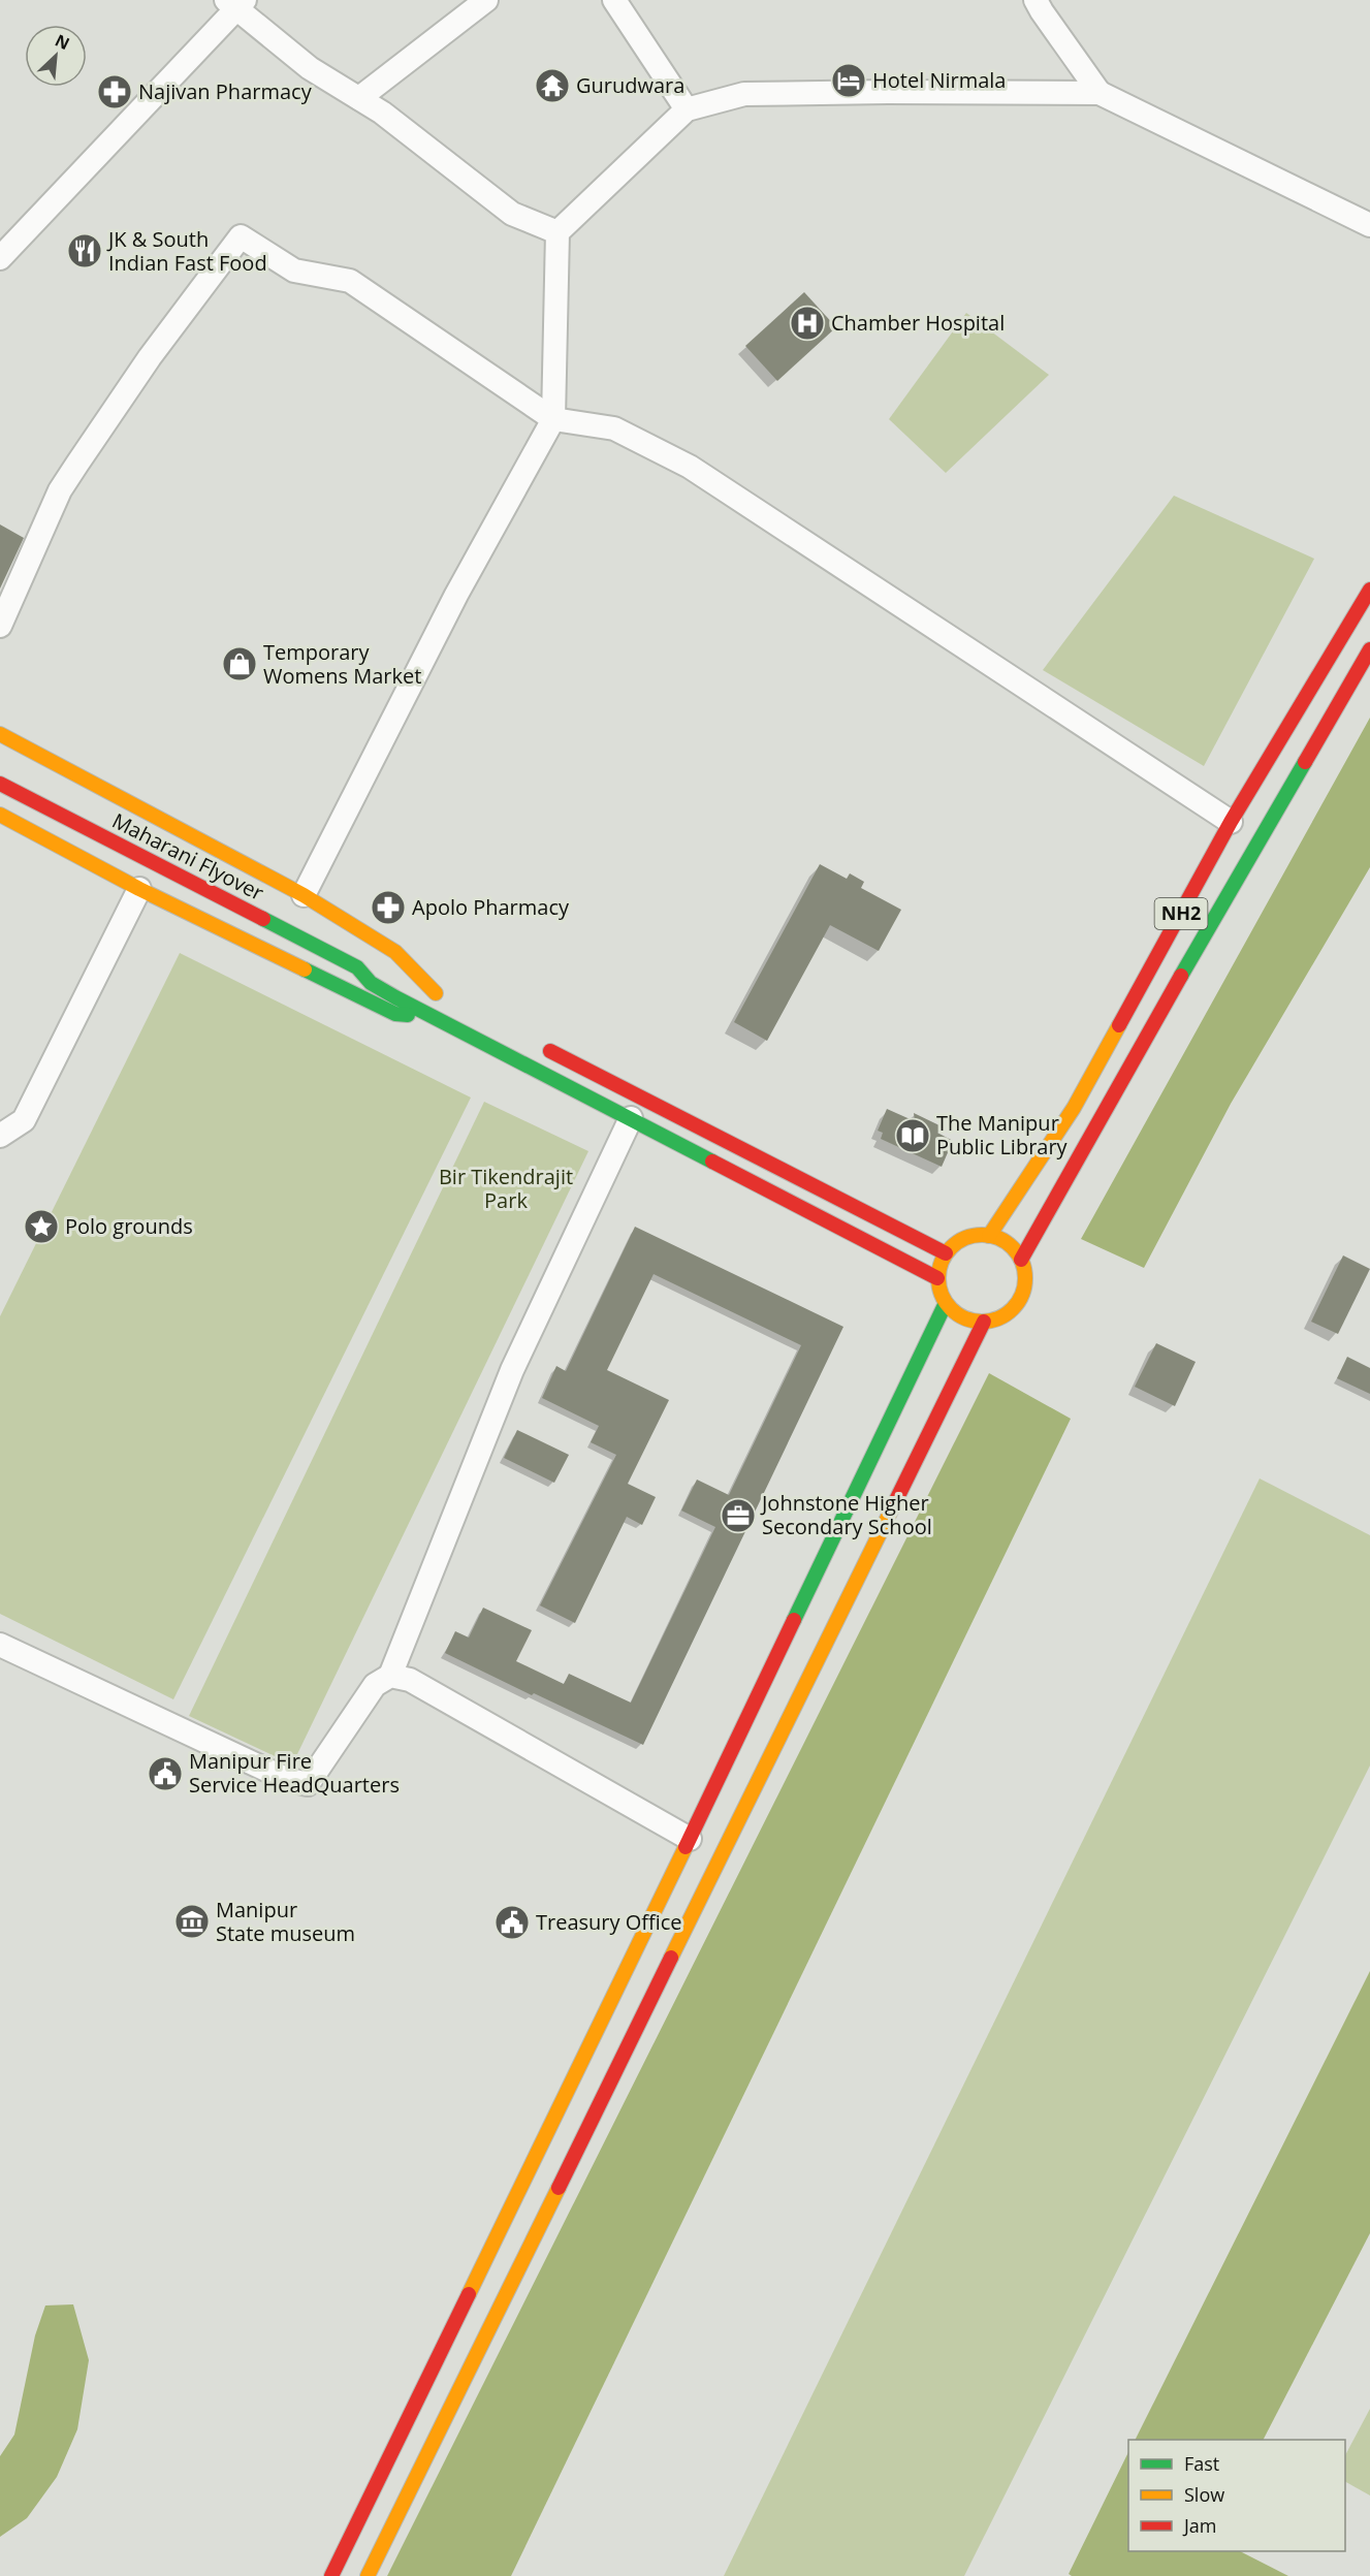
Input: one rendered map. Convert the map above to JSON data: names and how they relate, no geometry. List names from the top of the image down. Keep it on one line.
{"streets":{"main road":["Maharani Flyover","NH2"]},"crossings":[["Maharani Flyover","NH2"]],"parks":["Bir Tikendrajit Park"],"places":{"hotel":["Hotel Nirmala"],"temple":["Gurudwara"],"pharmacy":["Najivan Pharmacy","Apolo Pharmacy"],"restaurant":["JK & South Indian Fast Food"],"hospital":["Chamber Hospital"],"shop":["Temporary Womens Market"],"library":["The Manipur Public Library"],"place":["Polo grounds"],"office":["Johnstone Higher Secondary School"],"public building":["Manipur Fire Service HeadQuarters","Treasury Office"],"museum":["Manipur State museum"]},"legend":["Fast","Slow","Jam"],"north":"top right"}
